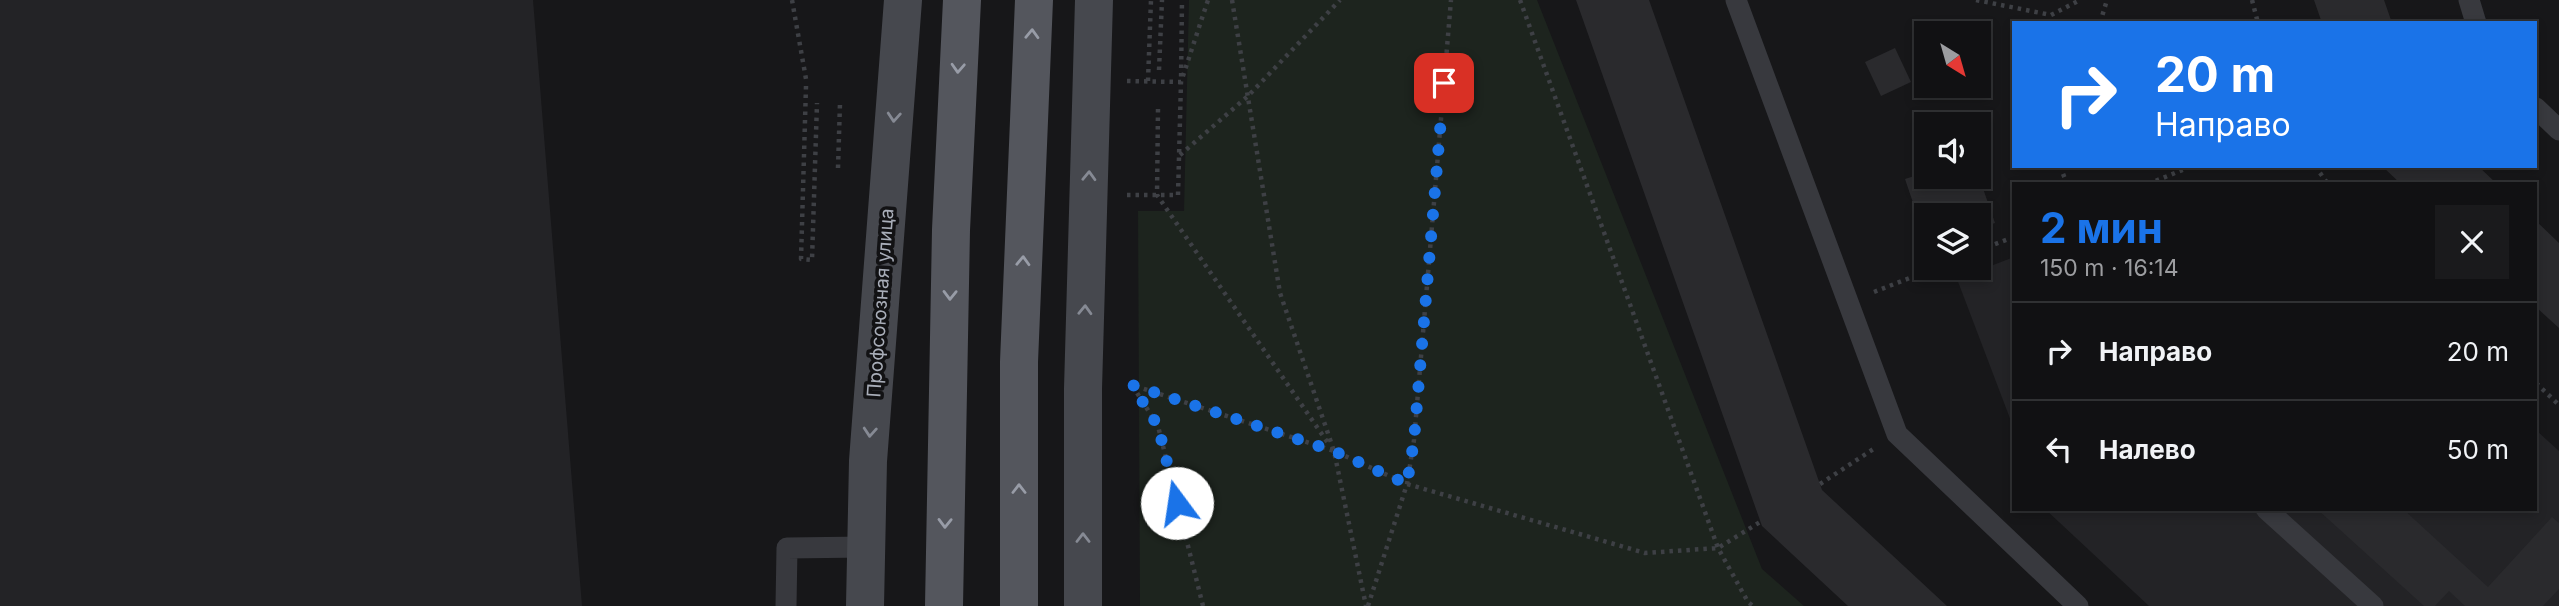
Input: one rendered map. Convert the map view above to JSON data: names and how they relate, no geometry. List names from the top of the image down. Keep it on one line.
{"streets":{"main road":["Профсоюзная улица"]},"north":"bottom right","page":{"turn":["20 m","Направо"],"heading":["2 мин","150 m · 16:14"],"list":[{"name":"Направо","value":"20 m"},{"name":"Налево","value":"50 m"}]}}
